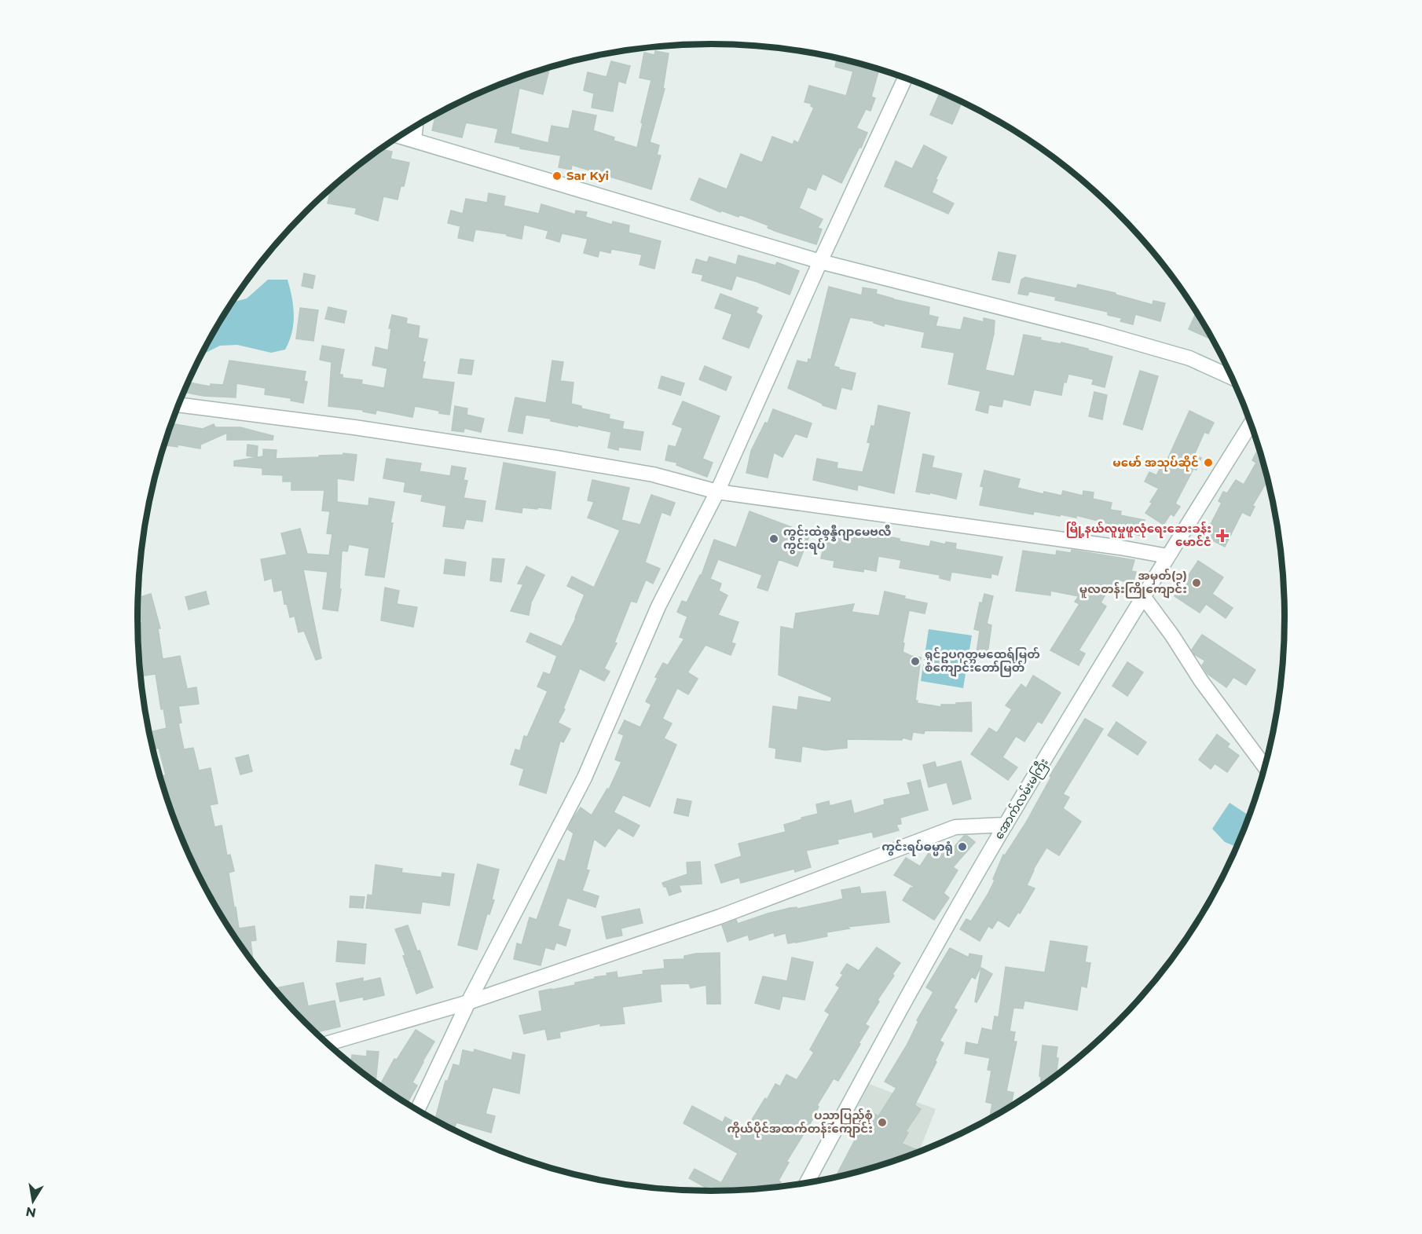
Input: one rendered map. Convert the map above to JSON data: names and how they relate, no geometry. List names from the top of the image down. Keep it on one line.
{"streets":{"main road":["အောက်လမ်းမကြီး"]},"places":{"other":["Sar Kyi","မမော် အသုပ်ဆိုင်","ကွင်းထဲစွန္နီဂျာမေဗလီ ကွင်းရပ်","အမှတ်(၃) မူလတန်းကြိုကျောင်း","ရှင်ဥပဂုတ္တမထေရ်မြတ် စံကျောင်းတော်မြတ်","ကွင်းရပ်ဓမ္မာရုံ","ပညာပြည့်စုံ ကိုယ်ပိုင်အထက်တန်းကျောင်း"],"health":["မြို့နယ်လူမှုဖူလုံရေးဆေးခန်း မောင်ငံ"]},"north":"bottom"}
